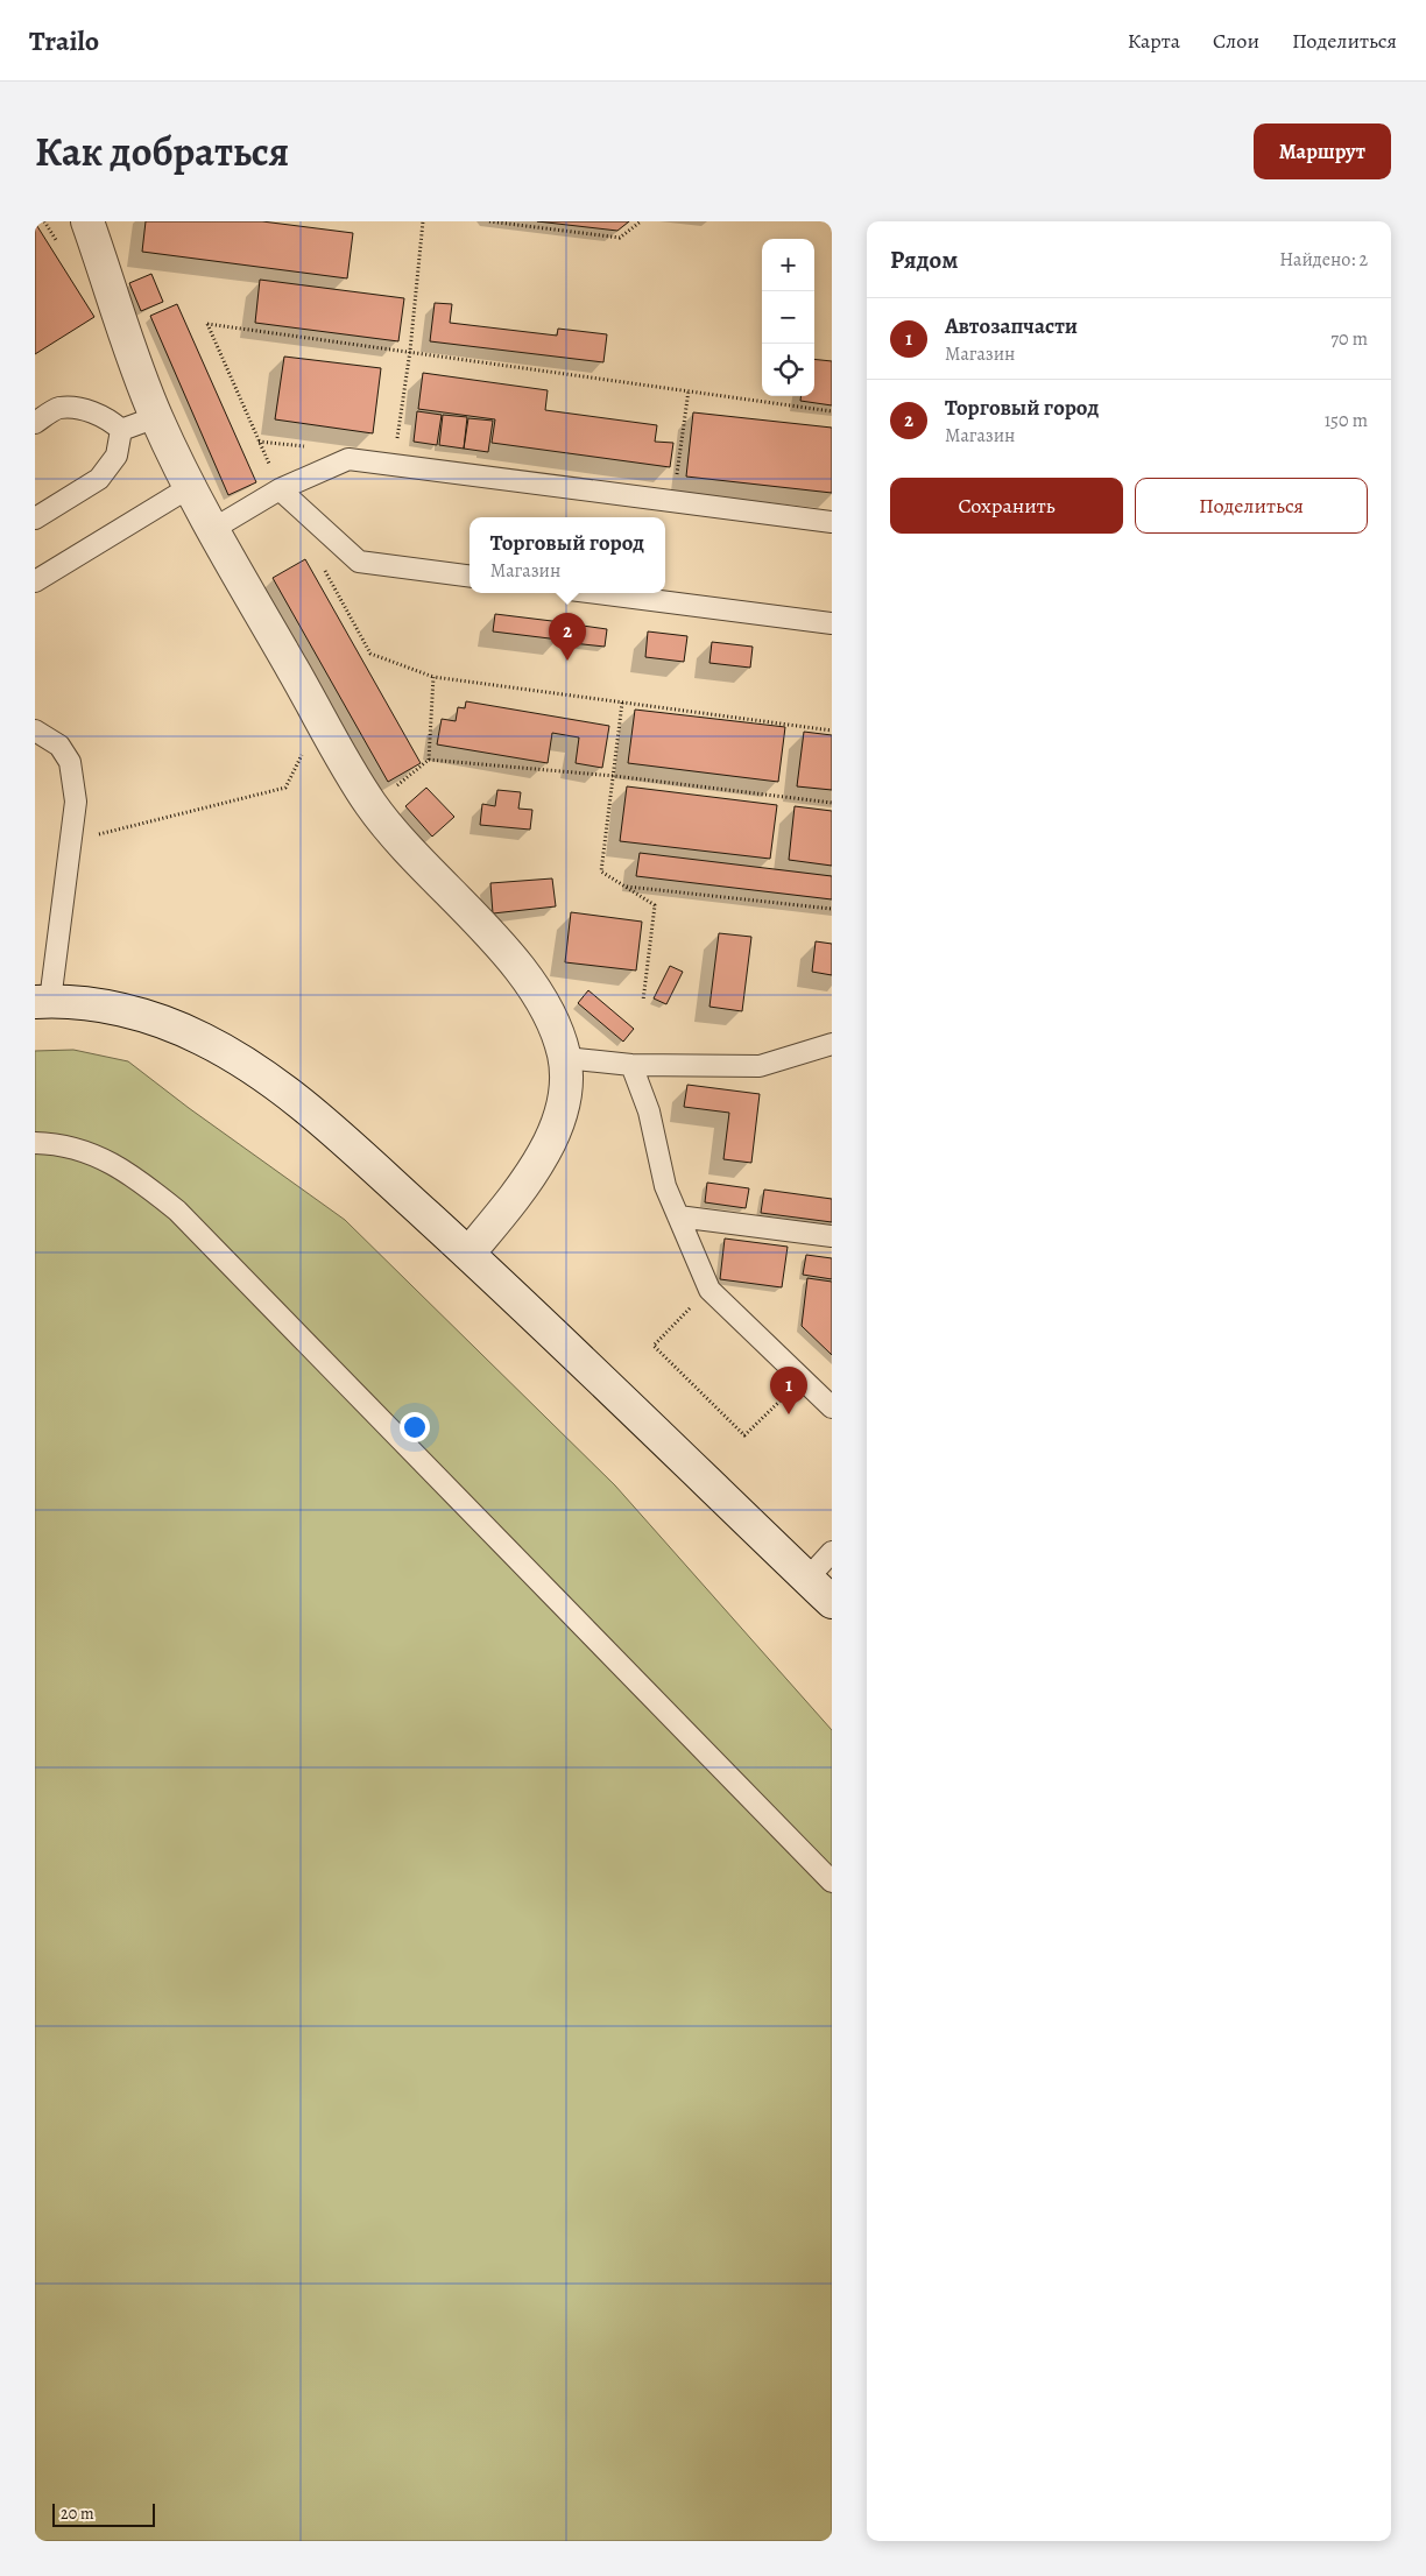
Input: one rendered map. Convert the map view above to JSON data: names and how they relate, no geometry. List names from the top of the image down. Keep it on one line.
{"scale_bar":"20 m","page":{"header":"Trailo","nav":["Карта","Слои","Поделиться"],"title":"Как добраться","buttons":["Маршрут",["Сохранить","Поделиться"]],"heading":["Рядом","Найдено: 2"],"map_buttons":["+","−"],"list":[{"mark":"1","name":"Автозапчасти","note":"Магазин","value":"70 m"},{"mark":"2","name":"Торговый город","note":"Магазин","value":"150 m"}],"popup":["Торговый город","Магазин"],"pins":["2","1"],"scale":"20 m"}}
